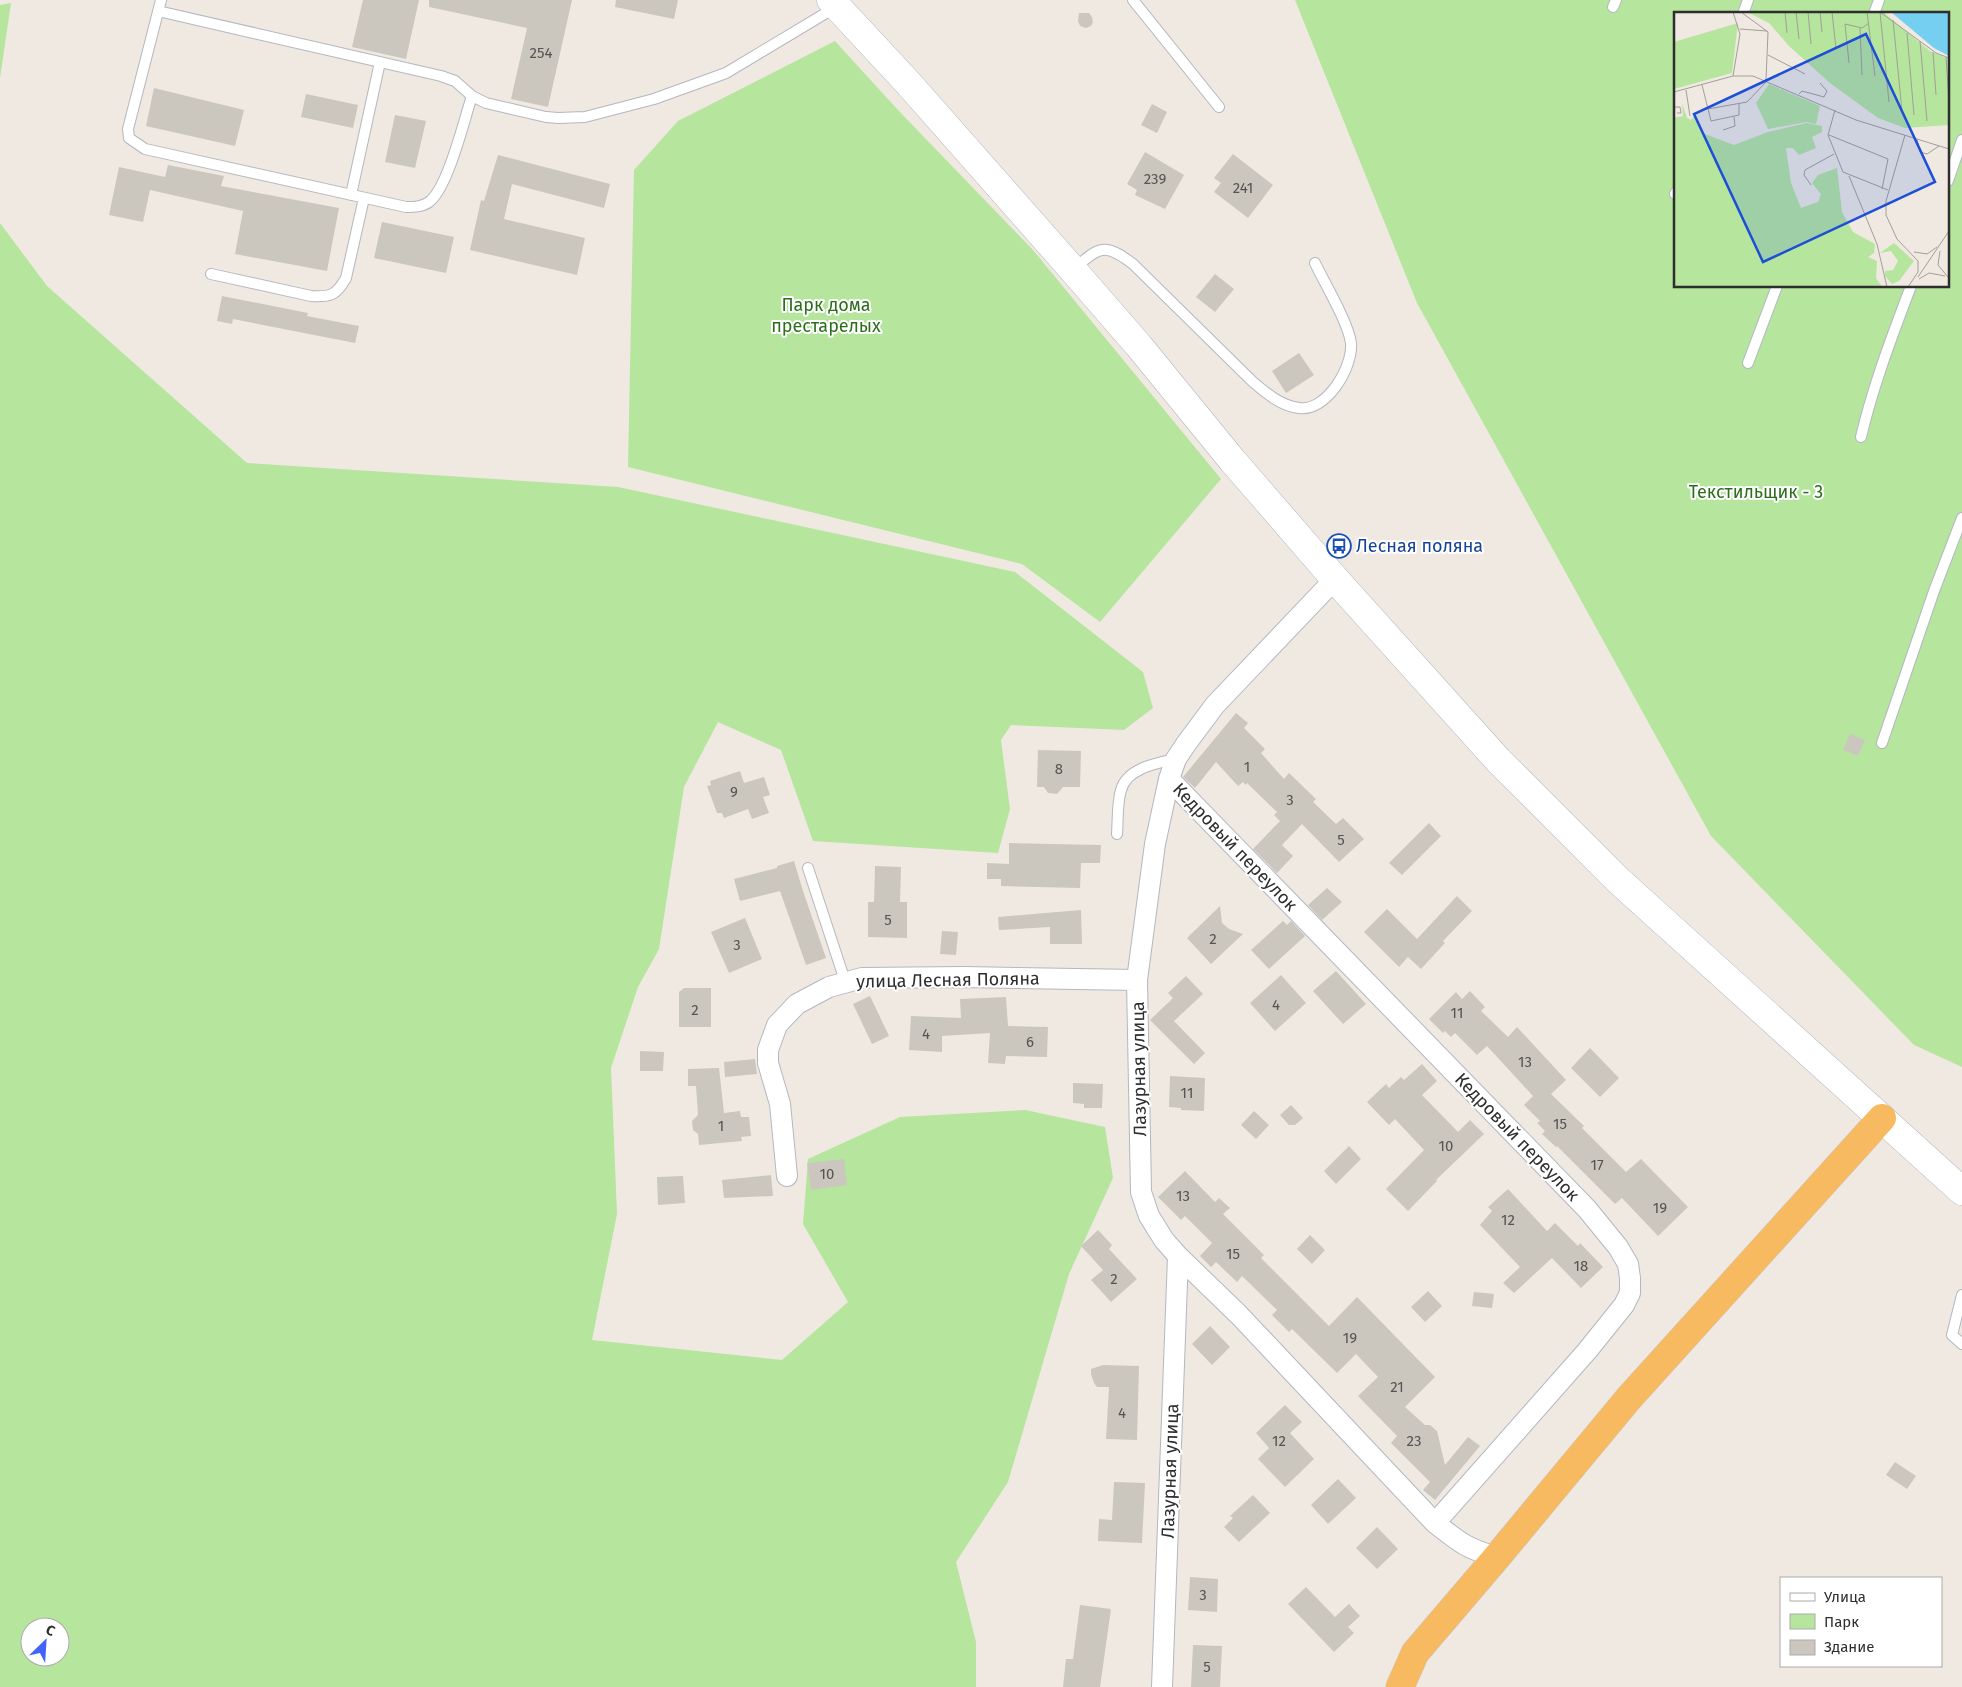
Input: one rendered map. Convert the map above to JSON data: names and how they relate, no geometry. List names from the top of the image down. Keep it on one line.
{"streets":{"street":["Кедровый переулок","улица Лесная Поляна","Лазурная улица"]},"crossings":[["Кедровый переулок","Лазурная улица"],["улица Лесная Поляна","Лазурная улица"]],"parks":["Парк дома престарелых","Текстильщик - 3"],"places":{"bus stop":["Лесная поляна"]},"house_numbers":["254","239","241","1","8","9","3","5","5","2","3","4","2","11","4","6","13","11","15","1","10","17","10","13","19","12","15","18","2","19","21","4","12","23","3","5"],"legend":["Улица","Парк","Здание"],"north":"top right"}
